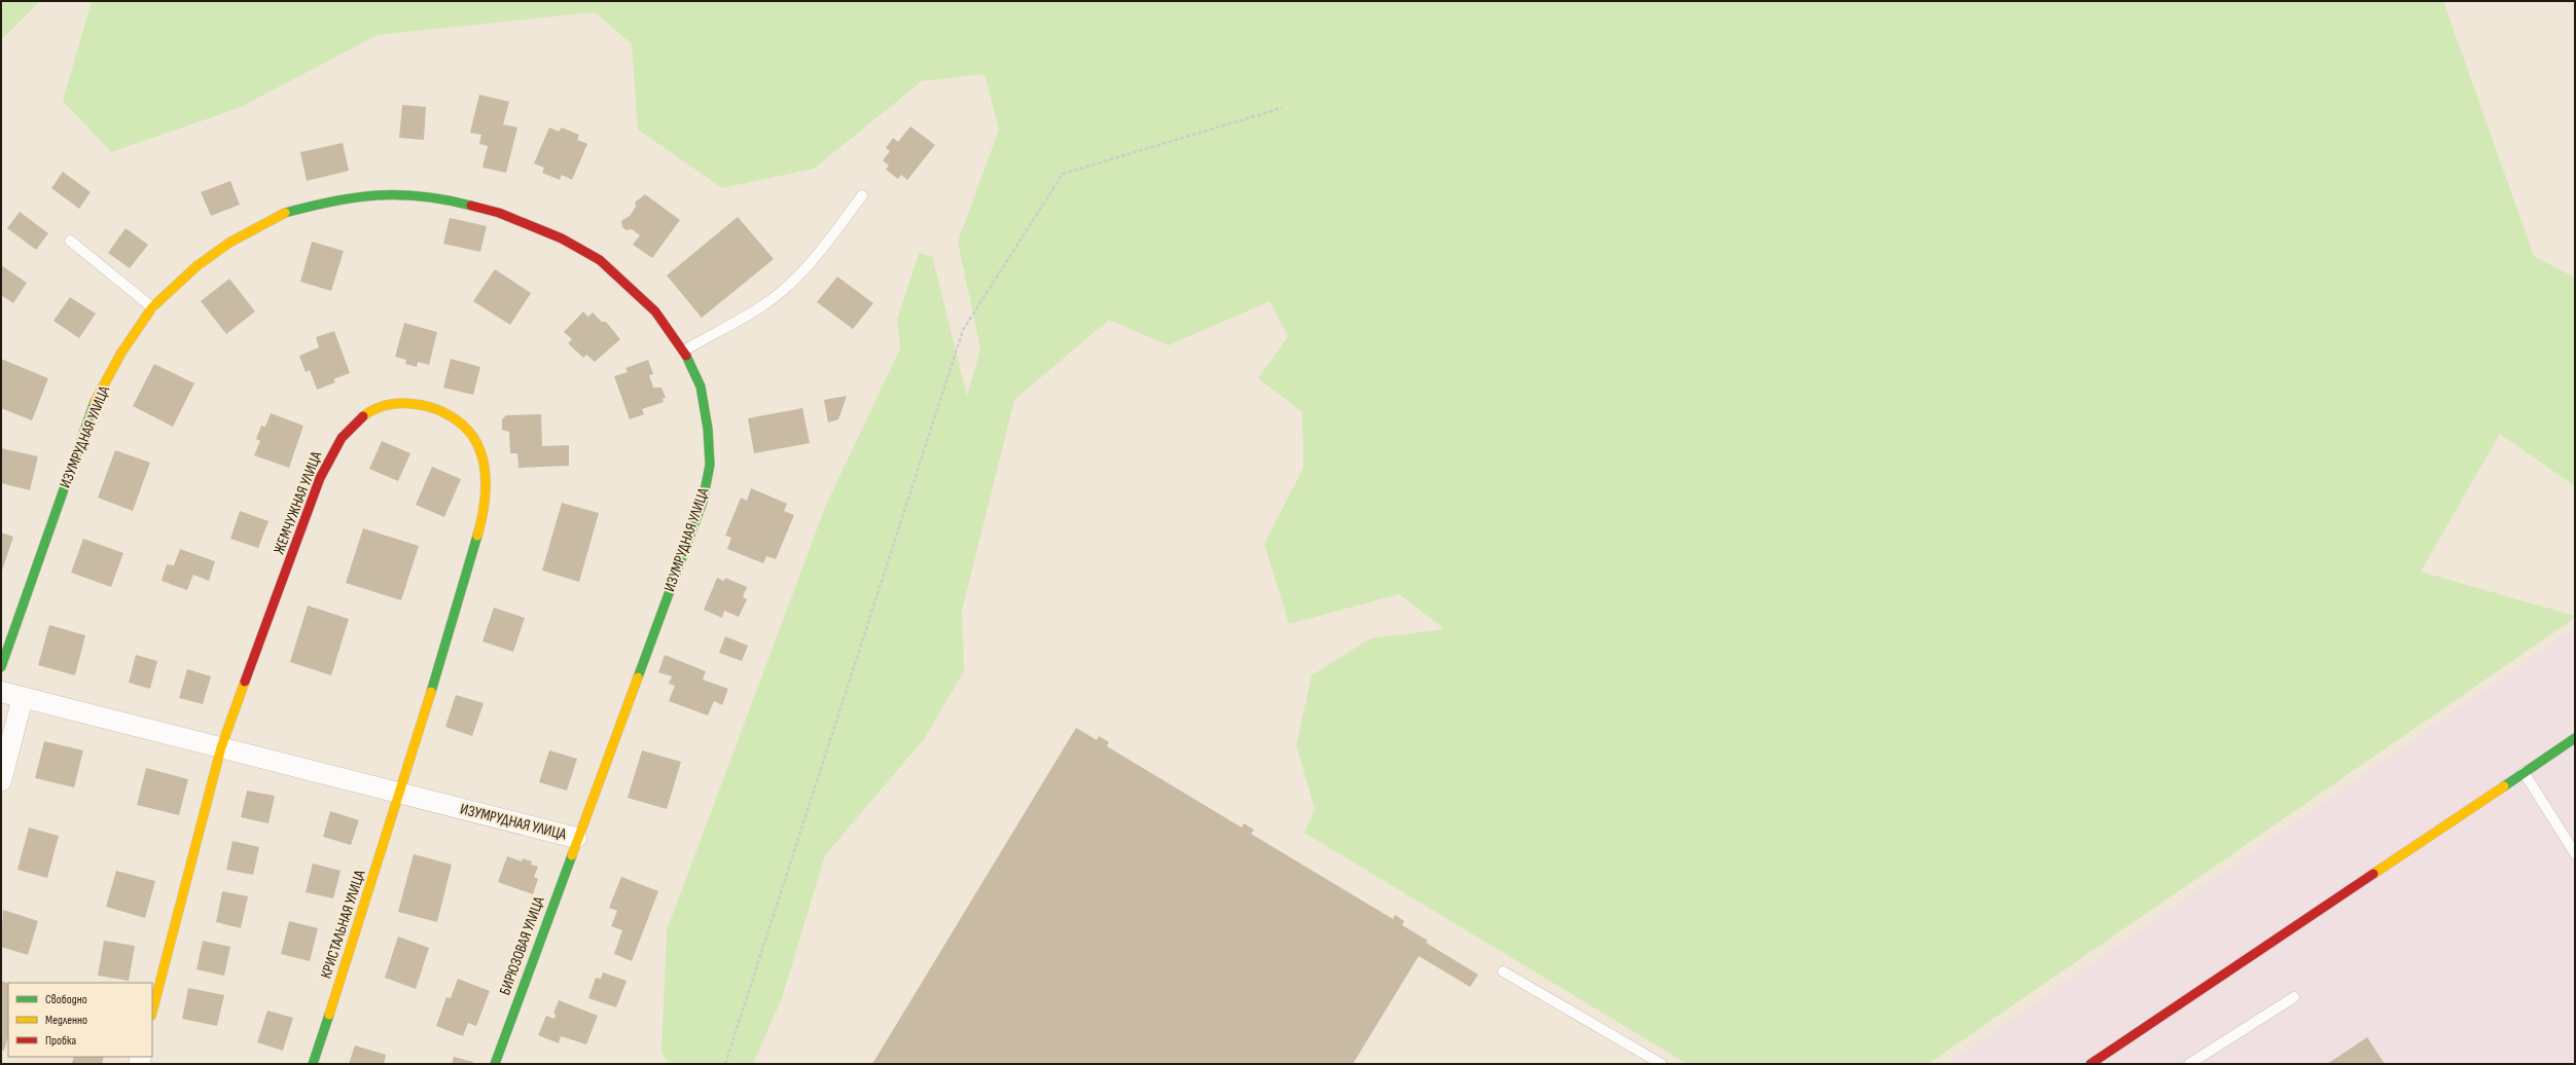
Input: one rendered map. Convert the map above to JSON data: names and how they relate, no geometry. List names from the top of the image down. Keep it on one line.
{"streets":{"street":["ИЗУМРУДНАЯ УЛИЦА","ЖЕМЧУЖНАЯ УЛИЦА","КРИСТАЛЬНАЯ УЛИЦА","БИРЮЗОВАЯ УЛИЦА"]},"crossings":[["ИЗУМРУДНАЯ УЛИЦА","ЖЕМЧУЖНАЯ УЛИЦА"],["ИЗУМРУДНАЯ УЛИЦА","КРИСТАЛЬНАЯ УЛИЦА"],["ИЗУМРУДНАЯ УЛИЦА","БИРЮЗОВАЯ УЛИЦА"],["ЖЕМЧУЖНАЯ УЛИЦА","КРИСТАЛЬНАЯ УЛИЦА"]],"legend":["Свободно","Медленно","Пробка"]}
